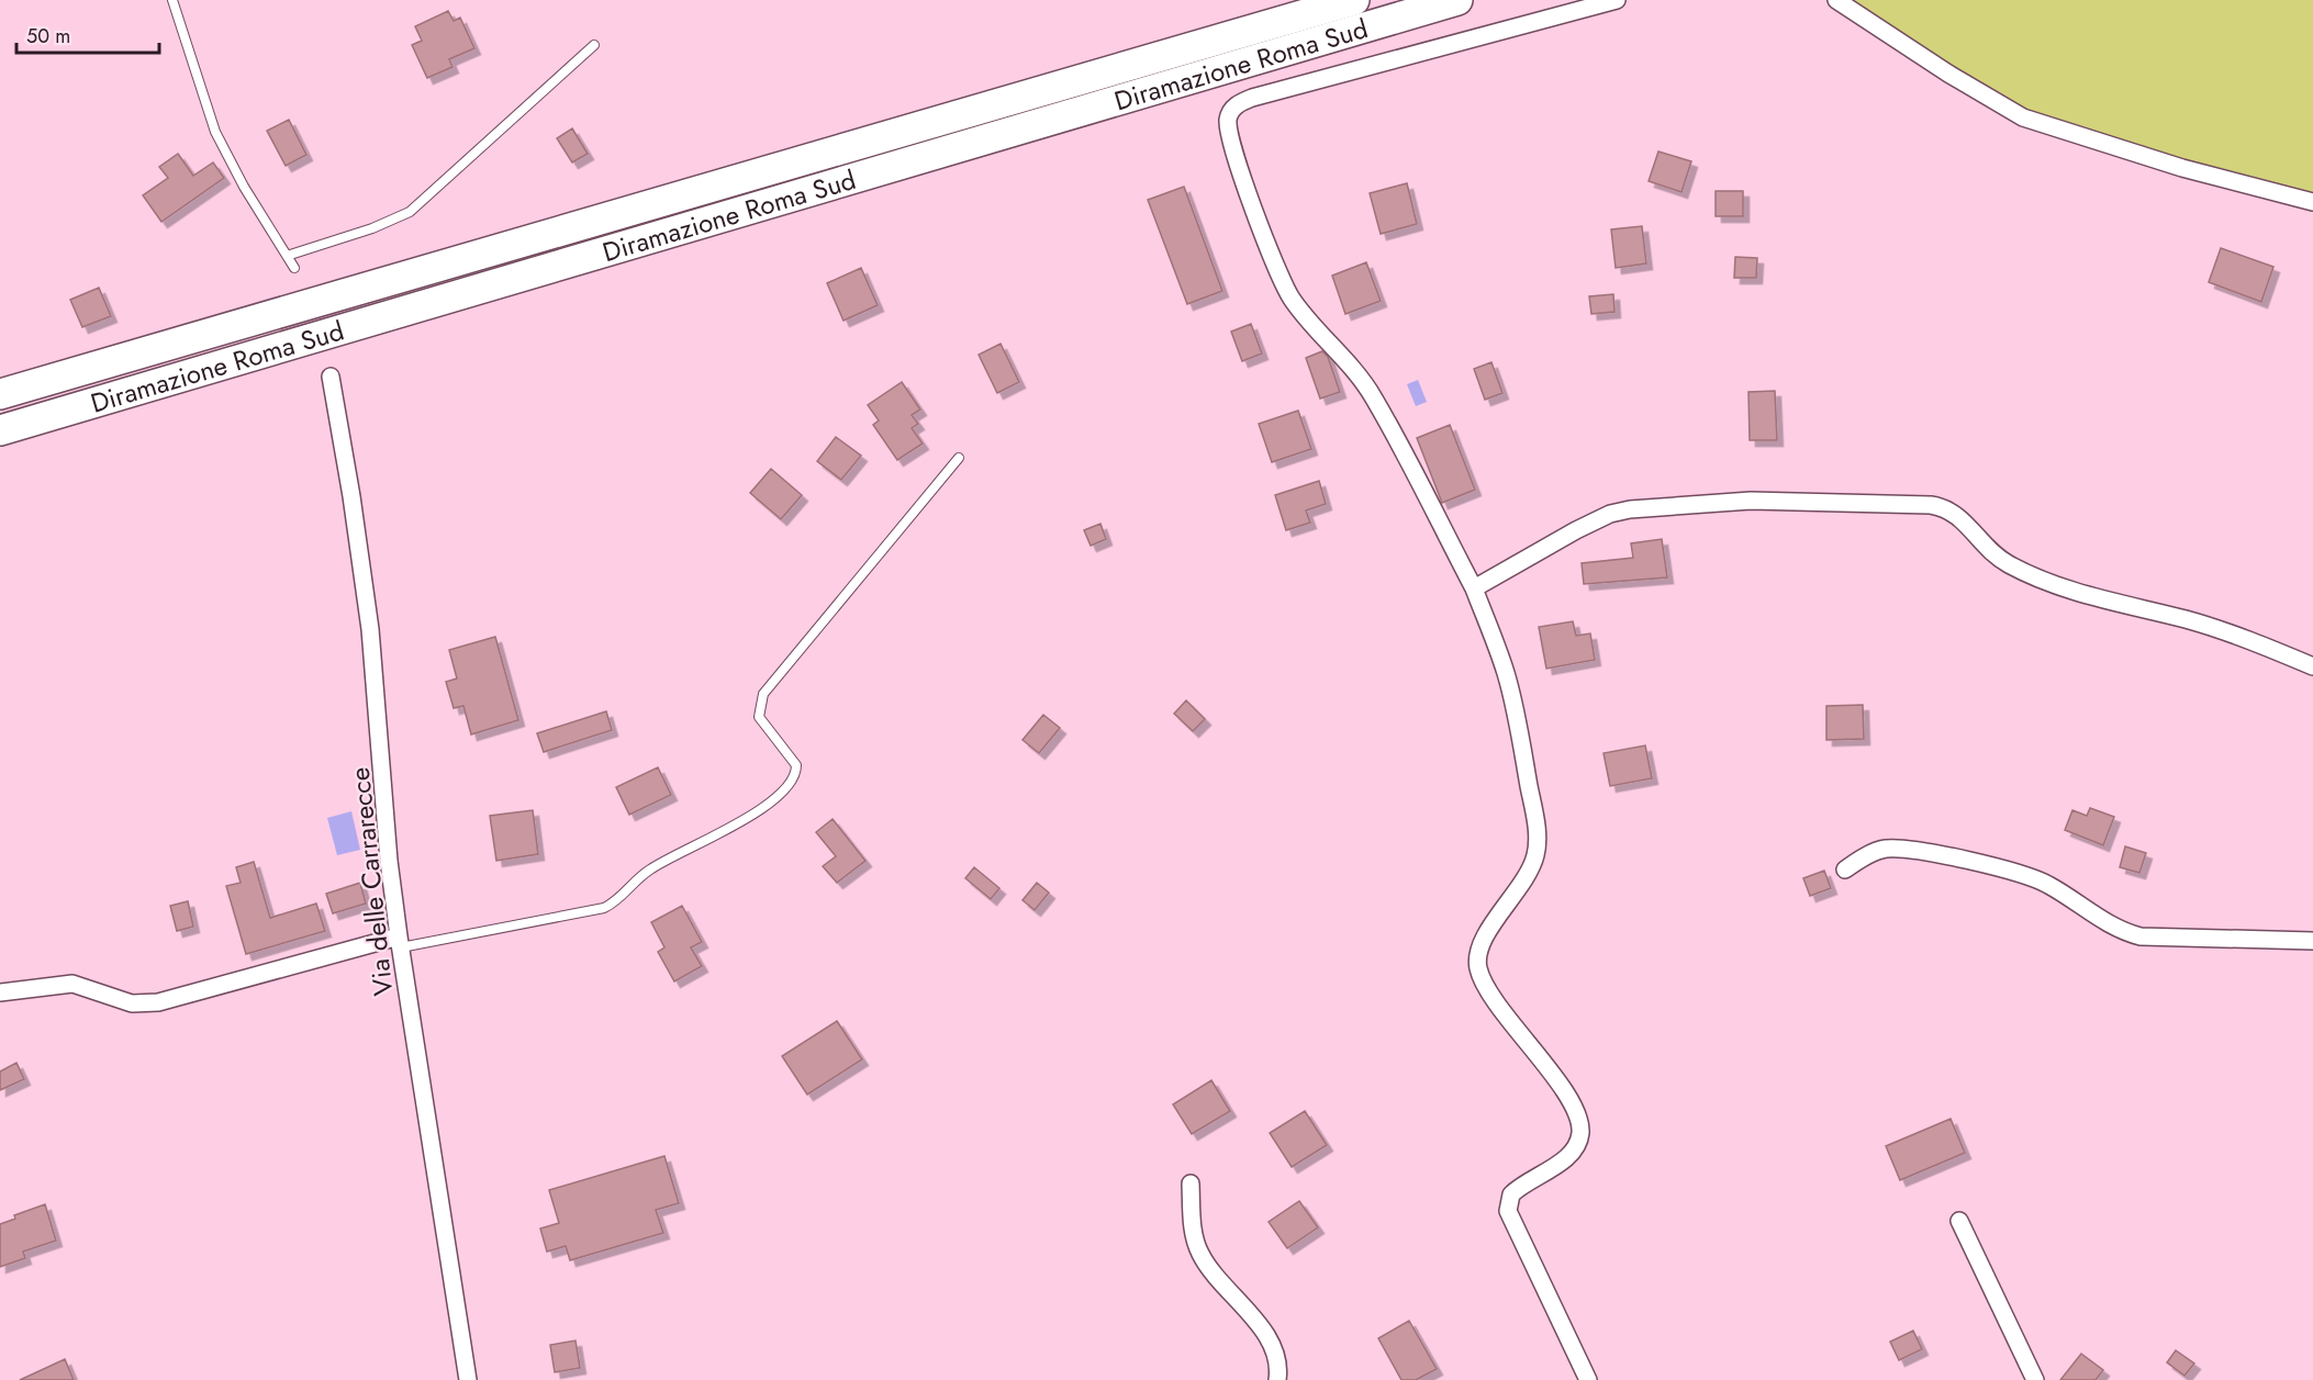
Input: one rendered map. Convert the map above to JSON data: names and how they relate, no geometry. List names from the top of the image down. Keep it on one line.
{"streets":{"highway":["Diramazione Roma Sud"],"street":["Via delle Carrarecce"]},"scale_bar":"50 m"}
